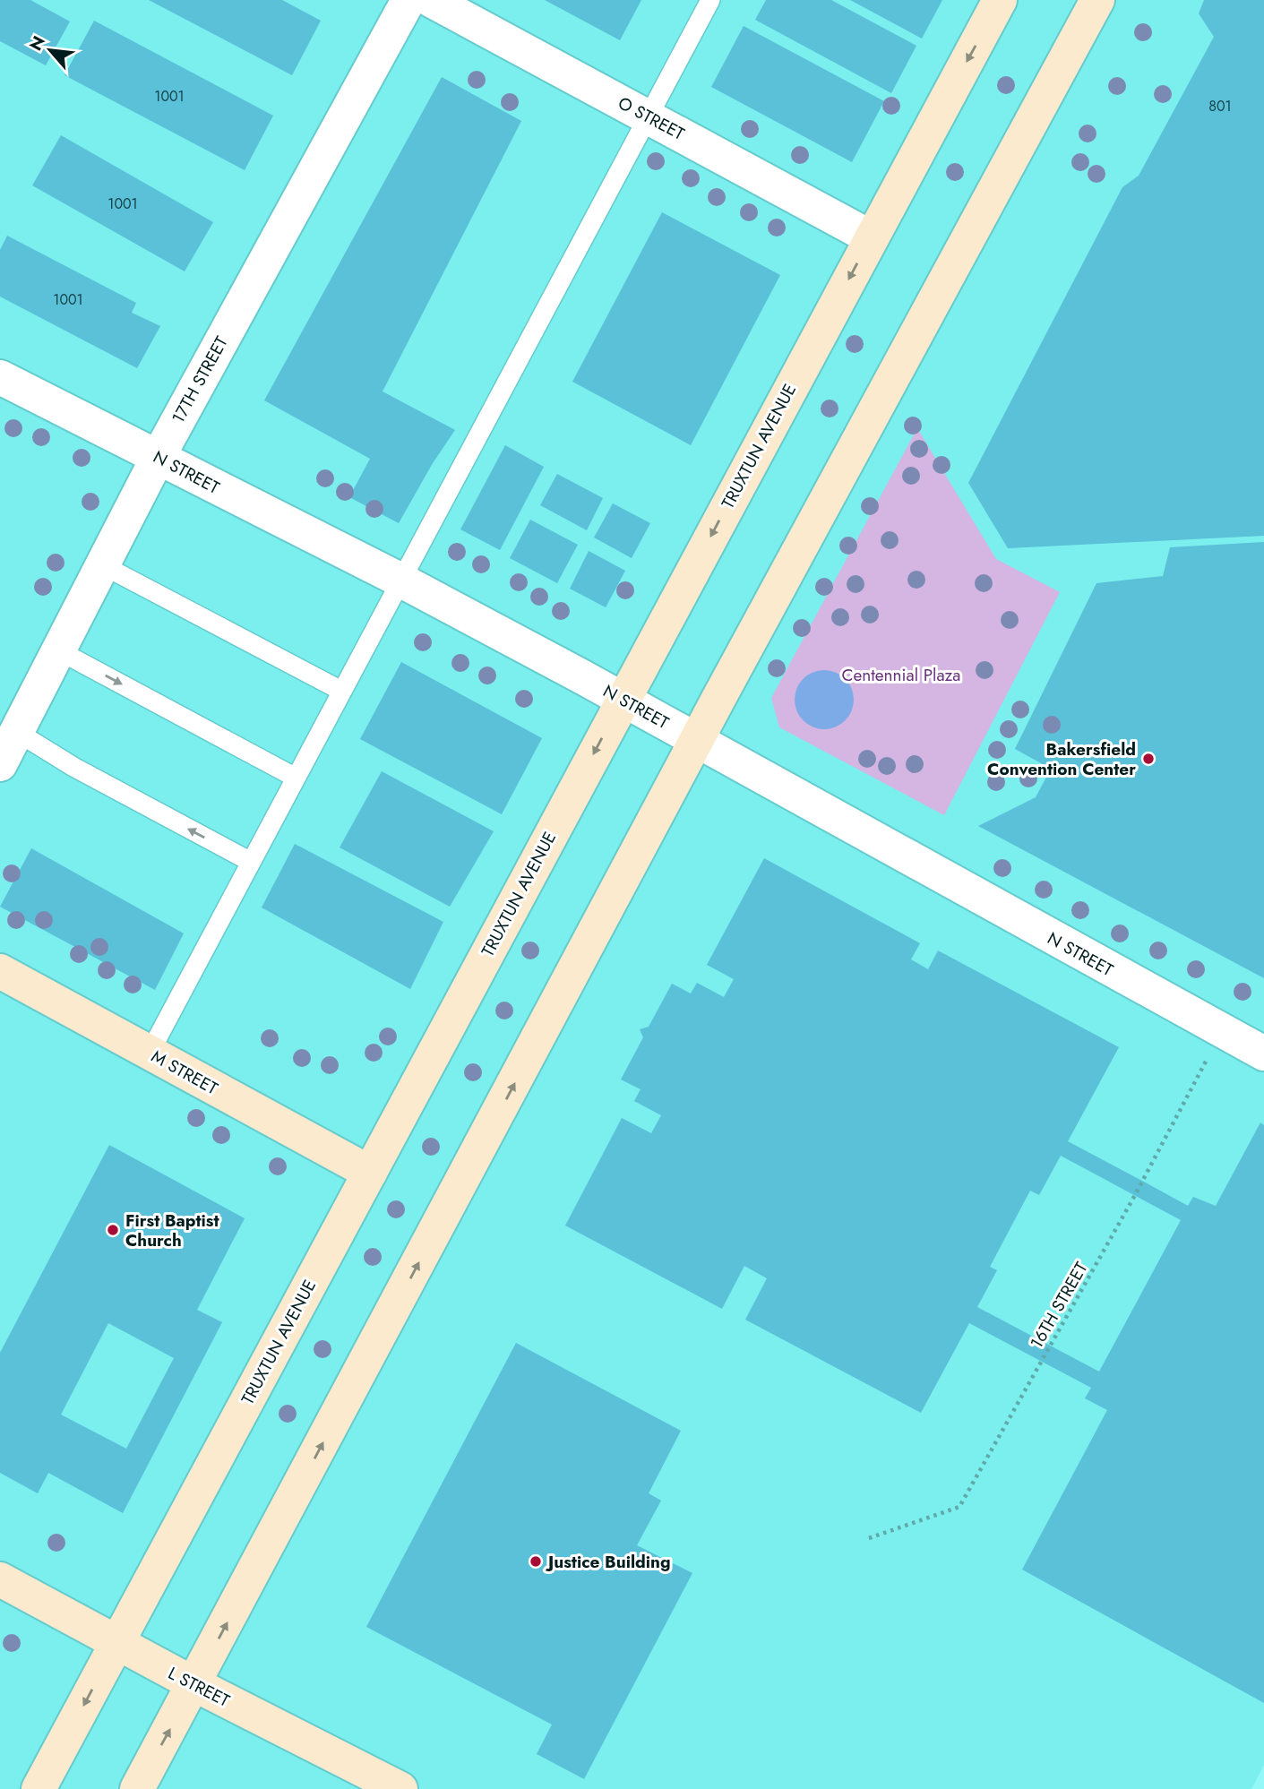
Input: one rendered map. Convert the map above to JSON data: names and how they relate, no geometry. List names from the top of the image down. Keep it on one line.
{"streets":{"main road":["TRUXTUN AVENUE","M STREET","L STREET"],"street":["O STREET","17TH STREET","N STREET"],"path":["16TH STREET"]},"crossings":[["O STREET","TRUXTUN AVENUE"],["17TH STREET","N STREET"],["TRUXTUN AVENUE","N STREET"],["TRUXTUN AVENUE","M STREET"],["TRUXTUN AVENUE","L STREET"],["N STREET","16TH STREET"]],"parks":["Centennial Plaza"],"places":["Bakersfield Convention Center","First Baptist Church","Justice Building"],"house_numbers":["1001","801","1001","1001"],"north":"top left"}
